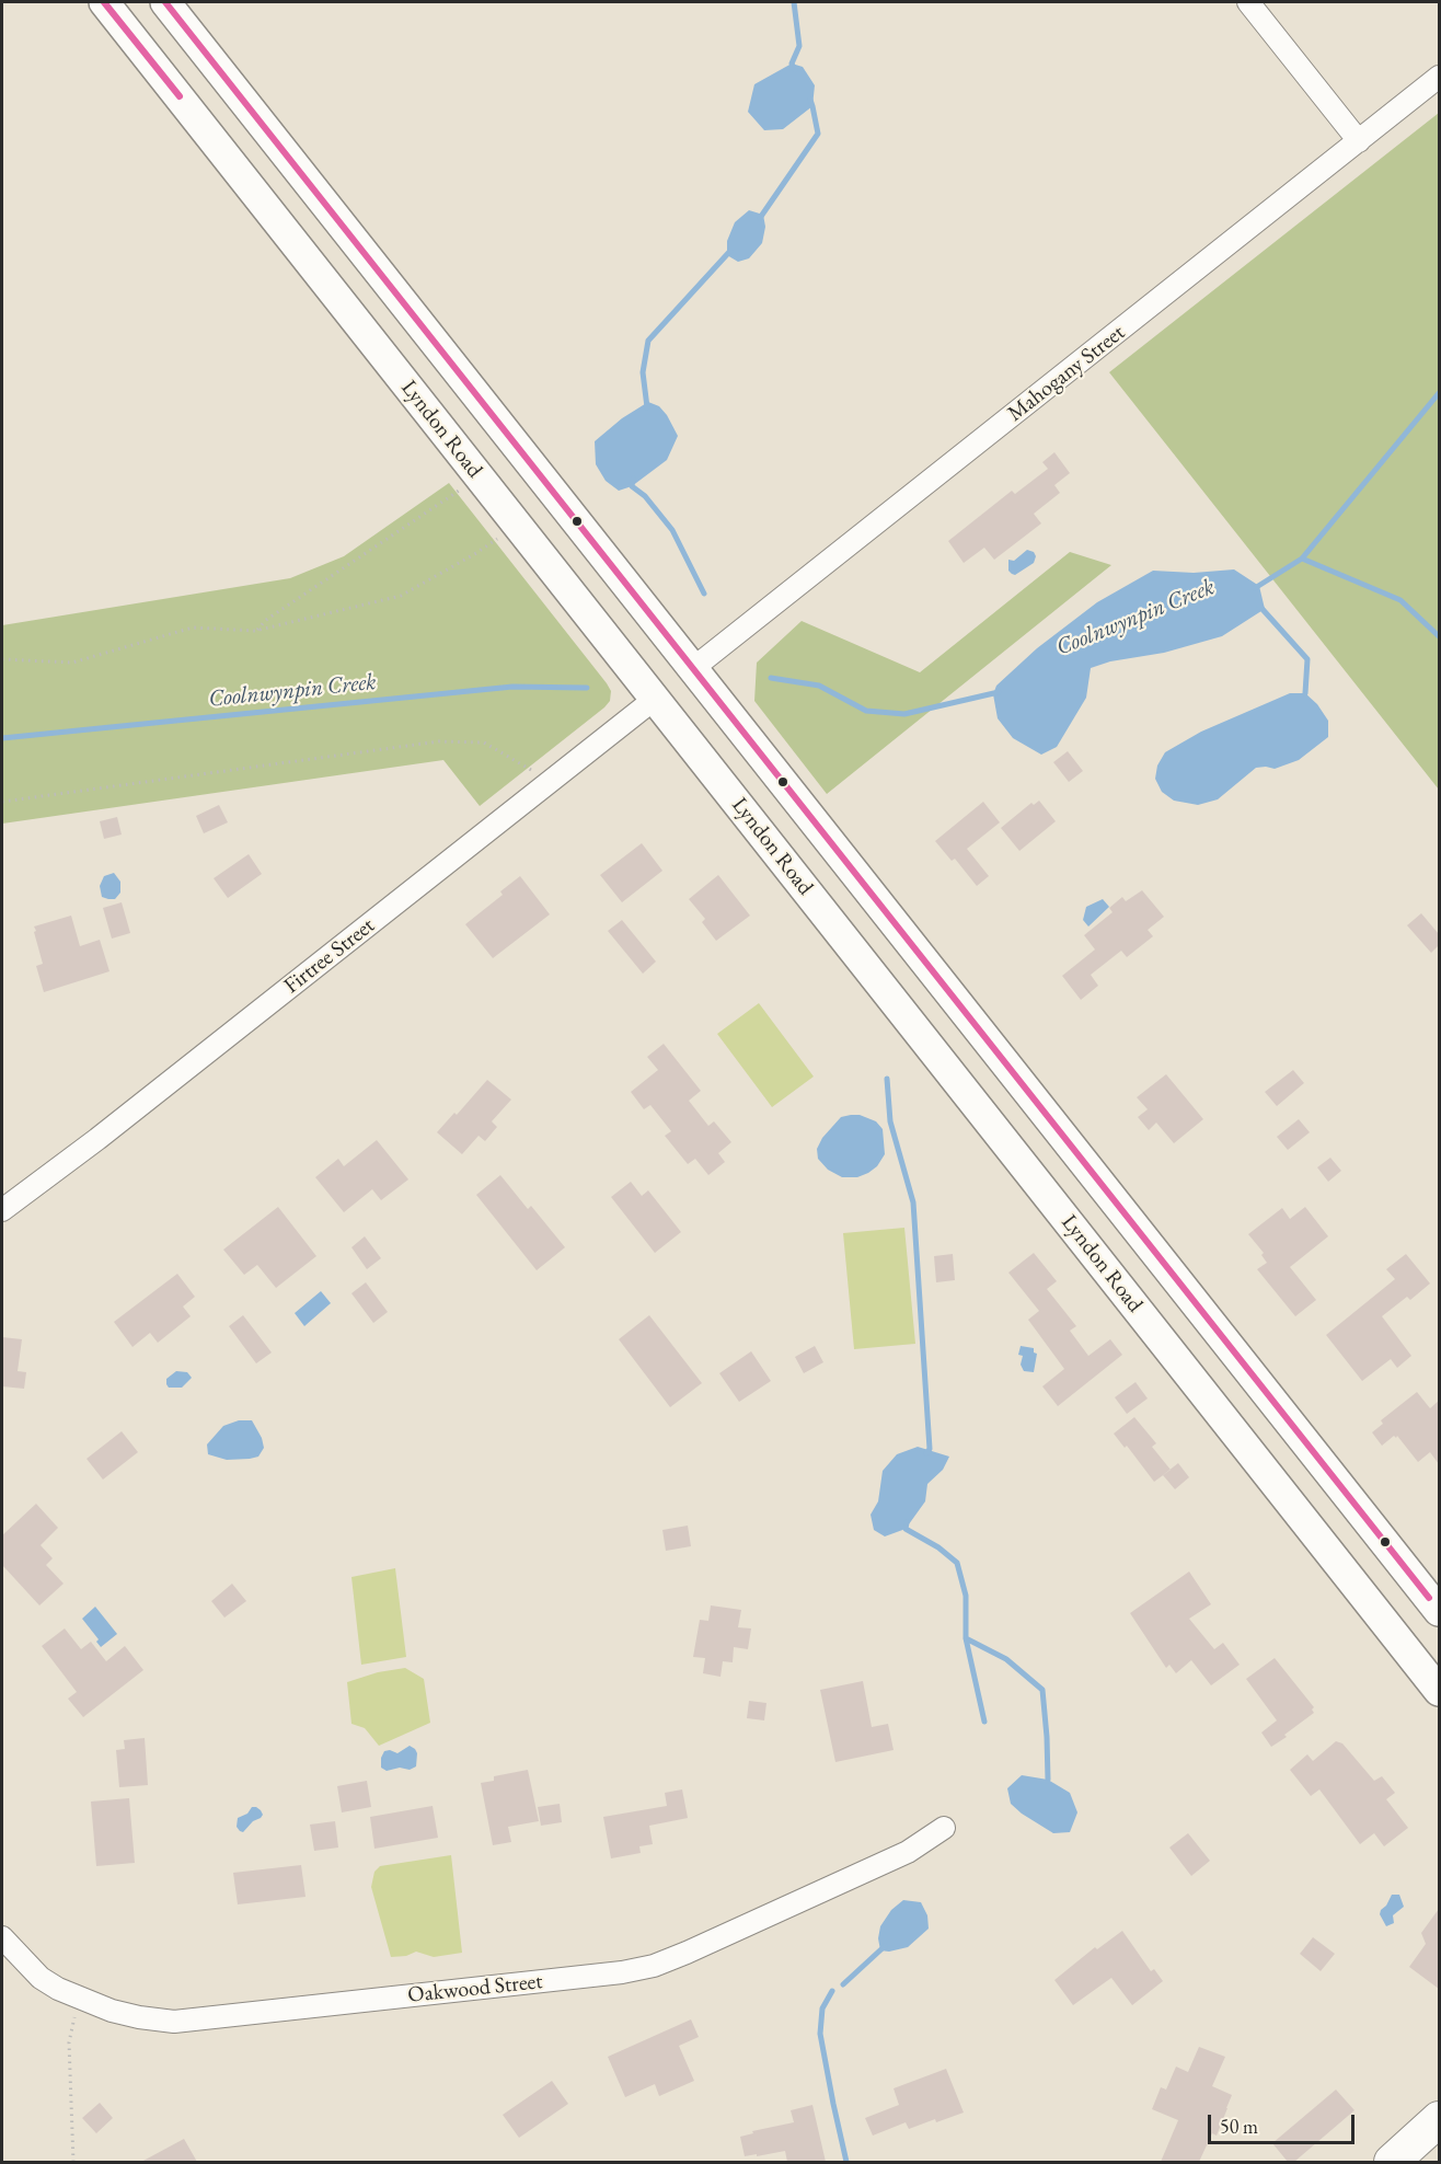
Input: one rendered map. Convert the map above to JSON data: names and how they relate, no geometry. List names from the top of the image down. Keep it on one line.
{"streets":{"main road":["Lyndon Road"],"street":["Mahogany Street","Firtree Street","Oakwood Street"]},"crossings":[["Lyndon Road","Firtree Street"]],"water":["Coolnwynpin Creek"],"scale_bar":"50 m"}
